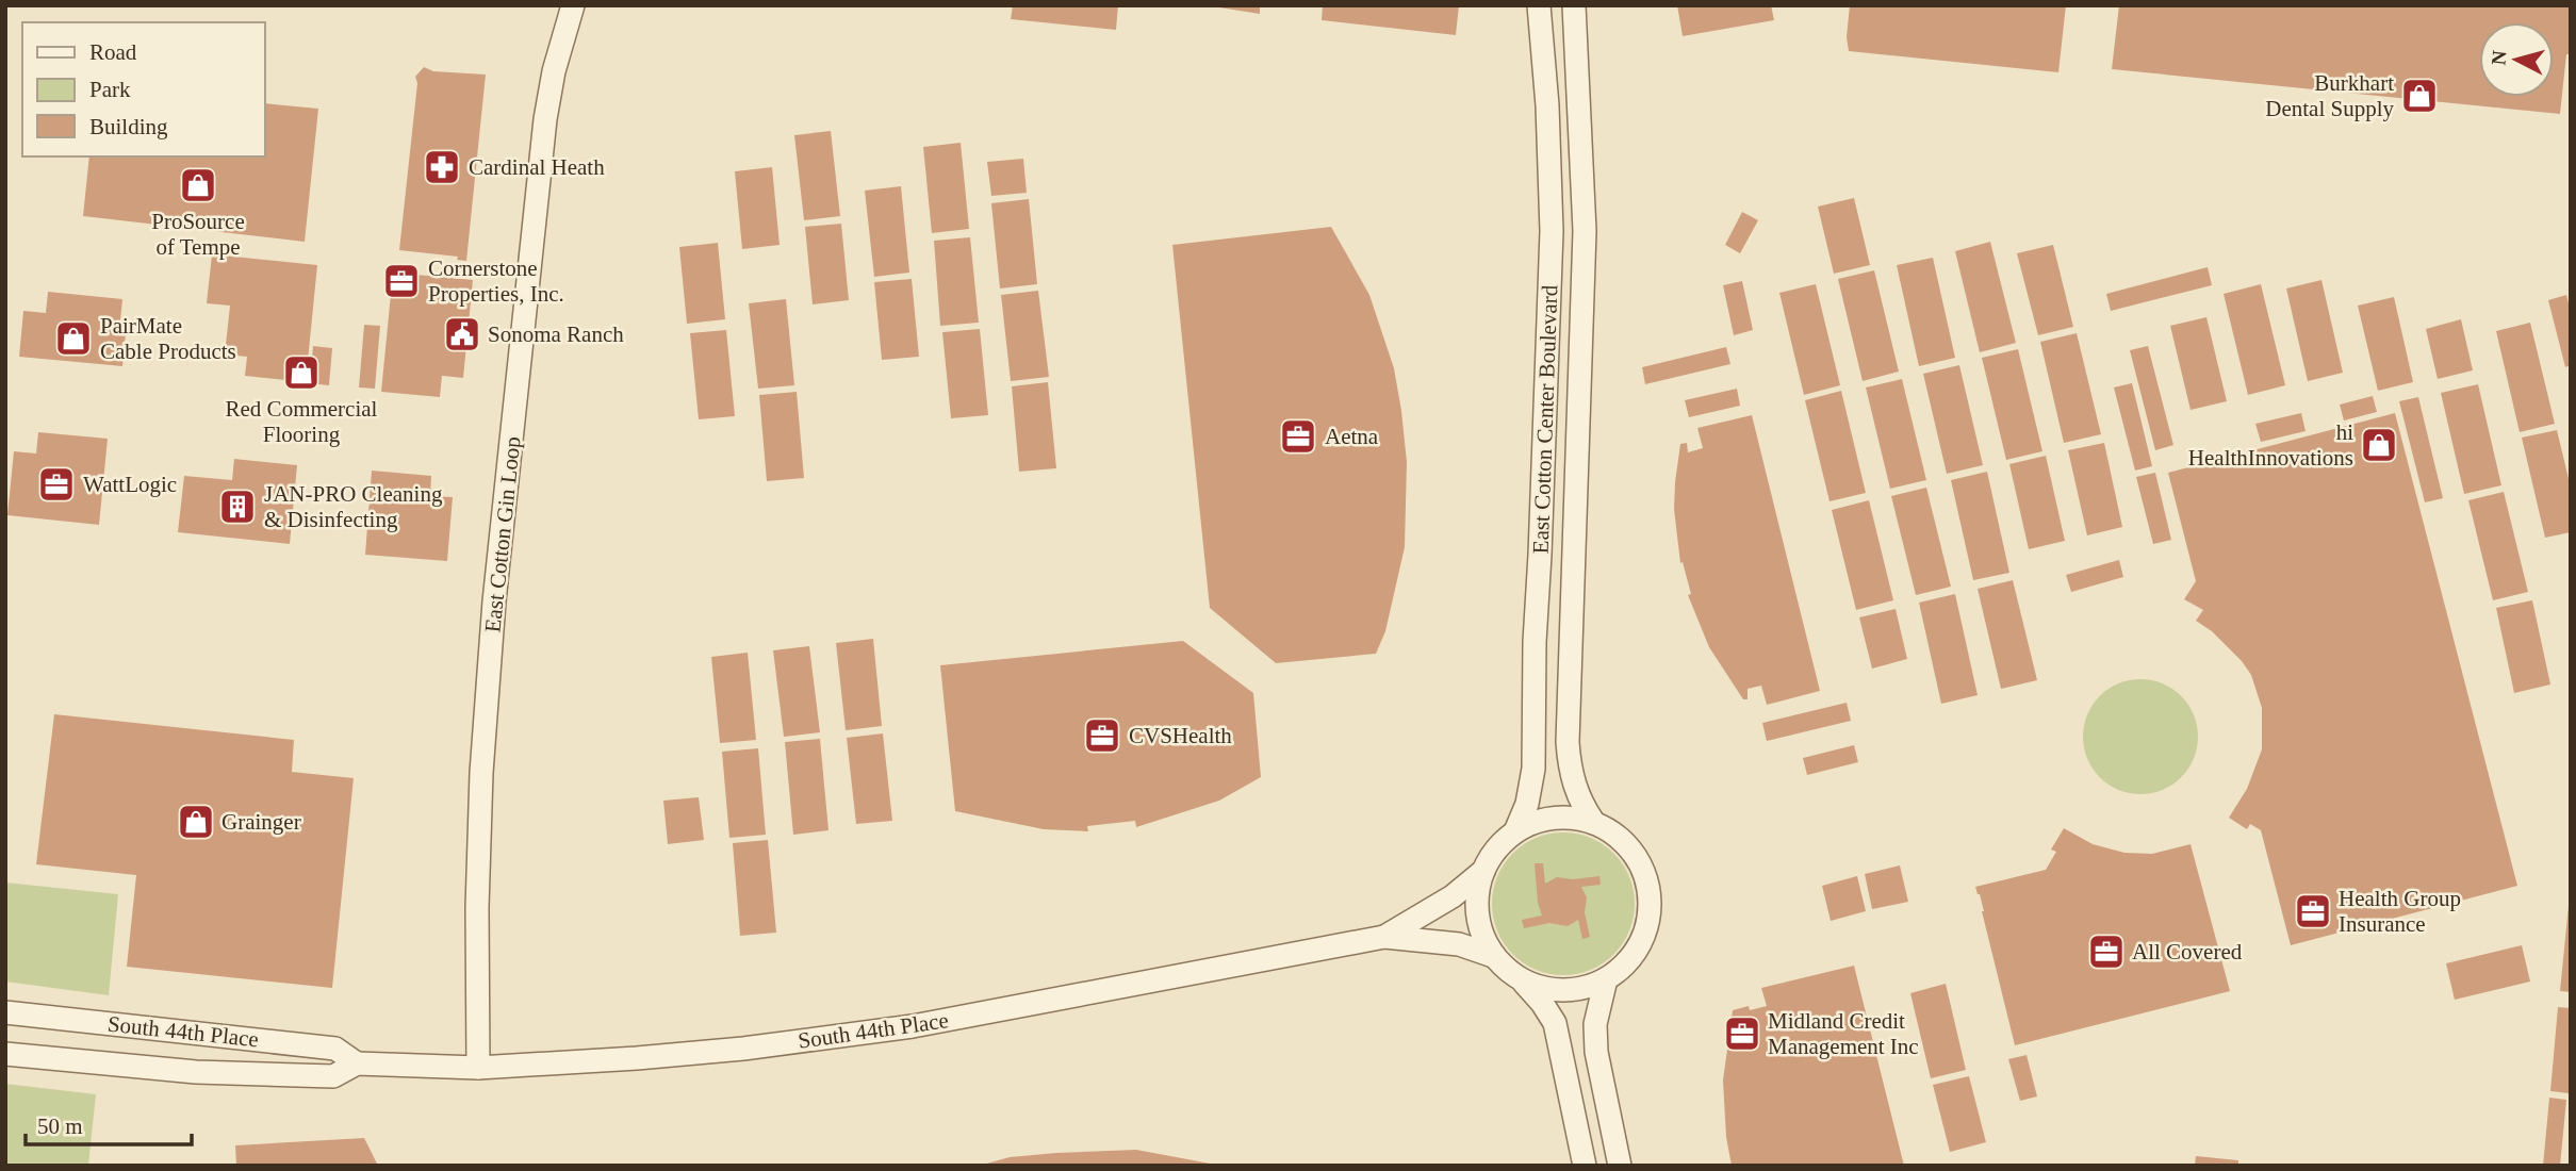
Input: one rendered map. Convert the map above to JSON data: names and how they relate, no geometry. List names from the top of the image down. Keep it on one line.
{"streets":{"street":["East Cotton Center Boulevard","East Cotton Gin Loop","South 44th Place"]},"crossings":[["East Cotton Center Boulevard","South 44th Place"],["East Cotton Gin Loop","South 44th Place"]],"places":{"shop":["Burkhart Dental Supply","ProSource of Tempe","PairMate Cable Products","Red Commercial Flooring","hi HealthInnovations","Grainger"],"pharmacy":["Cardinal Heath"],"office":["Cornerstone Properties, Inc.","Aetna","WattLogic","CVSHealth","Health Group Insurance","All Covered","Midland Credit Management Inc"],"public building":["Sonoma Ranch"],"building":["JAN-PRO Cleaning & Disinfecting"]},"legend":["Road","Park","Building"],"scale_bar":"50 m","north":"left"}
